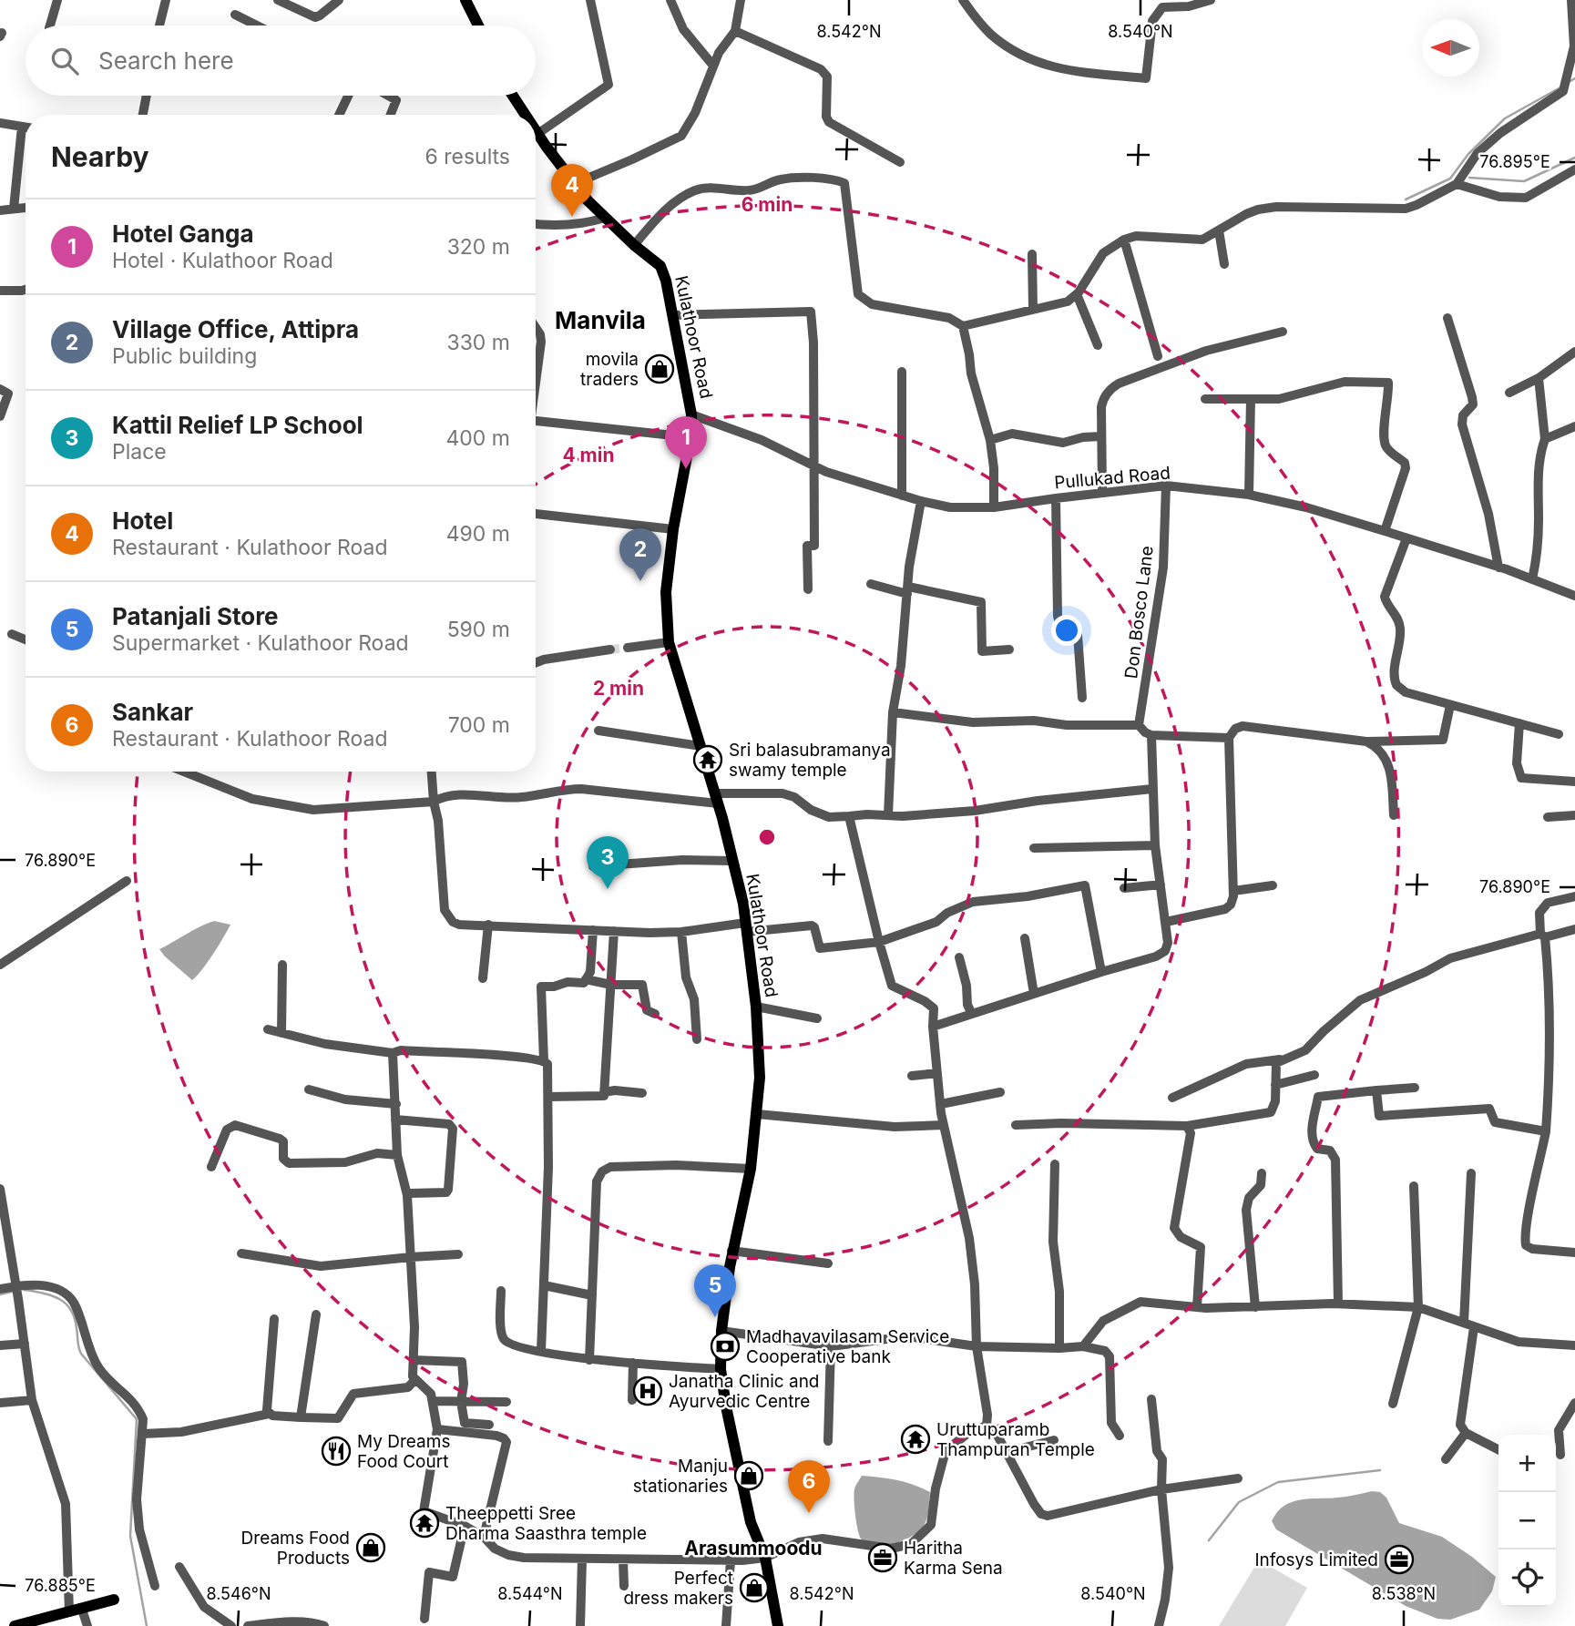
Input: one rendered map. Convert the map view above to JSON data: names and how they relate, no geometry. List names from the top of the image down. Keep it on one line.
{"streets":{"main road":["Kulathoor Road"],"street":["Pullukad Road","Don Bosco Lane"]},"crossings":[["Kulathoor Road","Pullukad Road"],["Pullukad Road","Don Bosco Lane"]],"districts":["Manvila","Arasummoodu"],"places":{"shop":["movila traders","Manju stationaries","Dreams Food Products","Perfect dress makers"],"temple":["Sri balasubramanya swamy temple","Uruttuparamb Thampuran Temple","Theeppetti Sree Dharma Saasthra temple"],"bank":["Madhavavilasam Service Cooperative bank"],"hospital":["Janatha Clinic and Ayurvedic Centre"],"restaurant":["My Dreams Food Court"],"office":["Haritha Karma Sena","Infosys Limited"]},"north":"left","page":{"search":"Search here","heading":["Nearby","6 results"],"pins":["4","1","2","3","5","6"],"list":[{"mark":"1","name":"Hotel Ganga","note":"Hotel · Kulathoor Road","value":"320 m"},{"mark":"2","name":"Village Office, Attipra","note":"Public building","value":"330 m"},{"mark":"3","name":"Kattil Relief LP School","note":"Place","value":"400 m"},{"mark":"4","name":"Hotel","note":"Restaurant · Kulathoor Road","value":"490 m"},{"mark":"5","name":"Patanjali Store","note":"Supermarket · Kulathoor Road","value":"590 m"},{"mark":"6","name":"Sankar","note":"Restaurant · Kulathoor Road","value":"700 m"}],"map_buttons":["+","−"]},"coordinates":["8.542°N","8.540°N","76.895°E","76.890°E","76.885°E","8.546°N","8.544°N","8.538°N"],"rings":["6 min","4 min","2 min"]}
